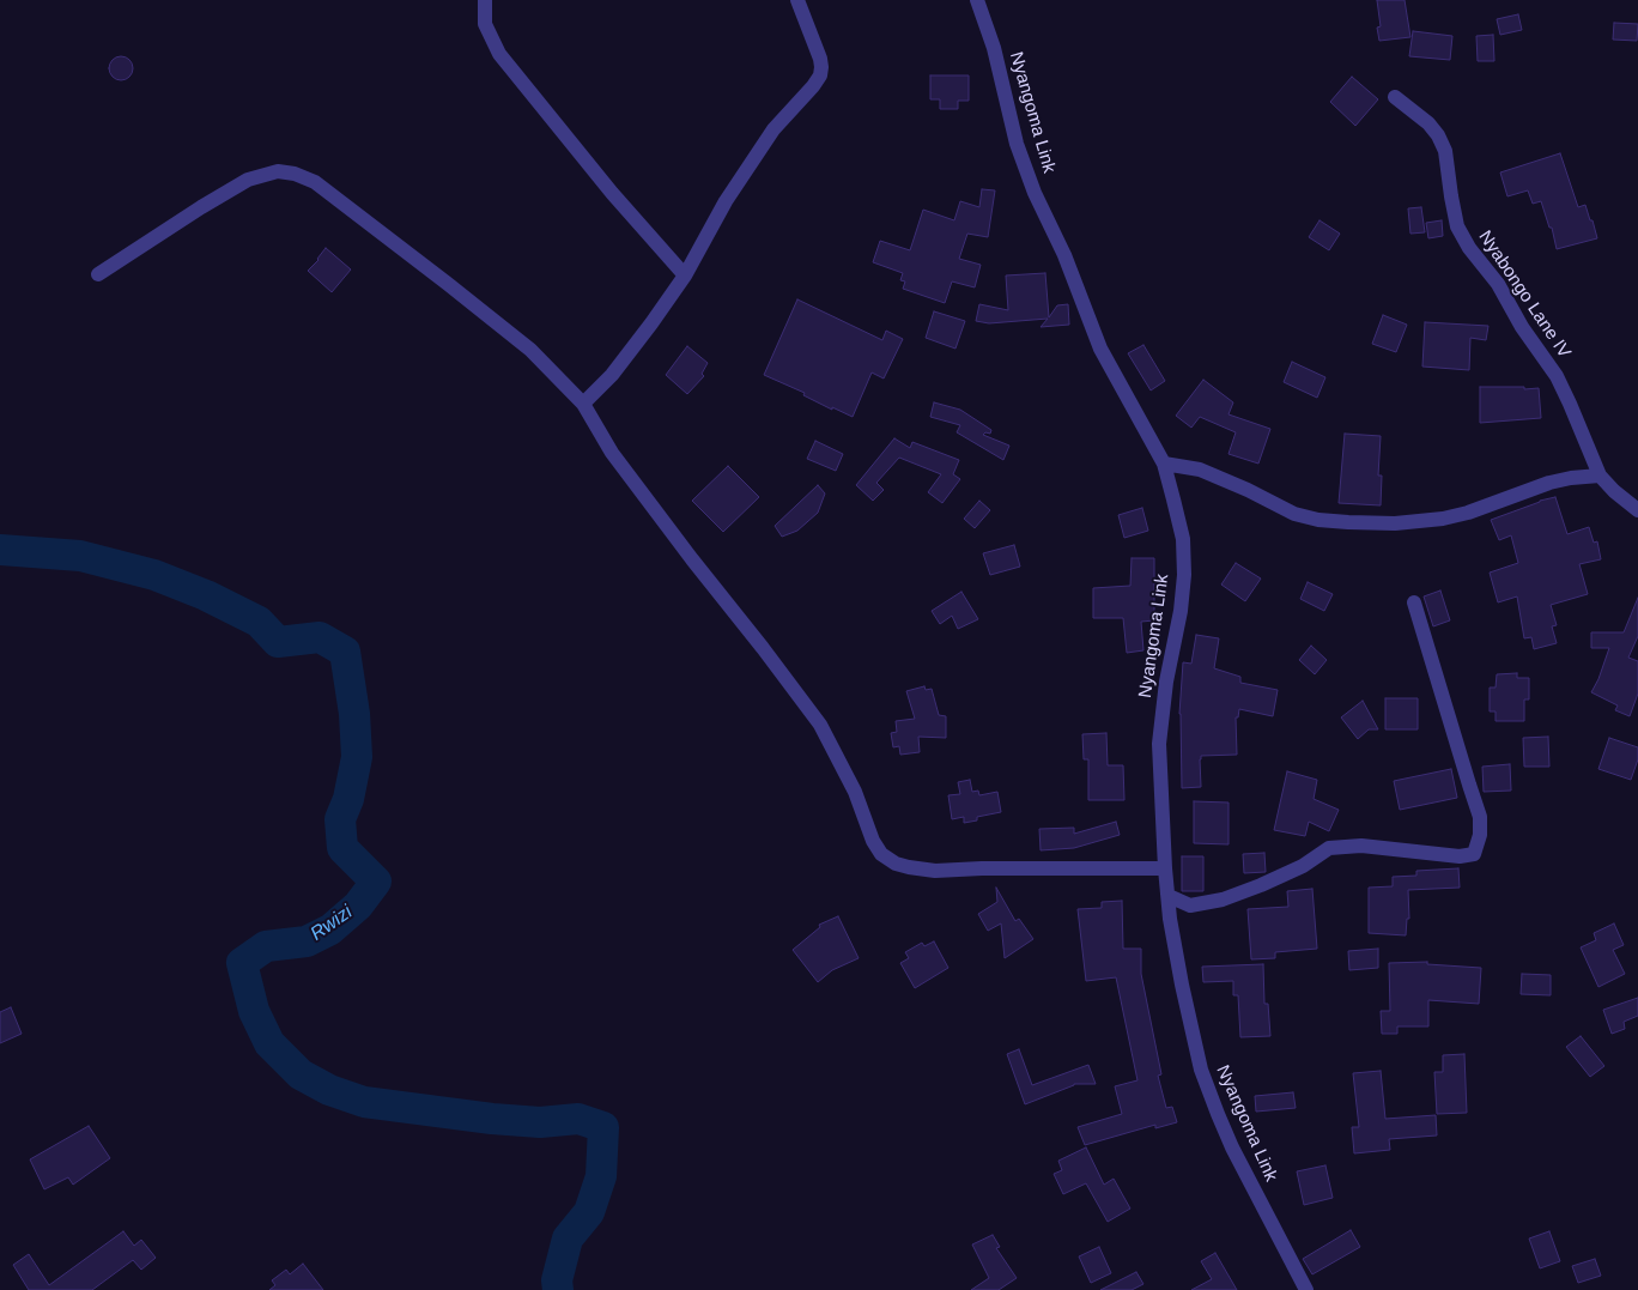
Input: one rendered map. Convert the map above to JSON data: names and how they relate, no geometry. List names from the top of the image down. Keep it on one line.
{"streets":{"street":["Nyangoma Link","Nyabongo Lane IV"]},"water":["Rwizi"]}
